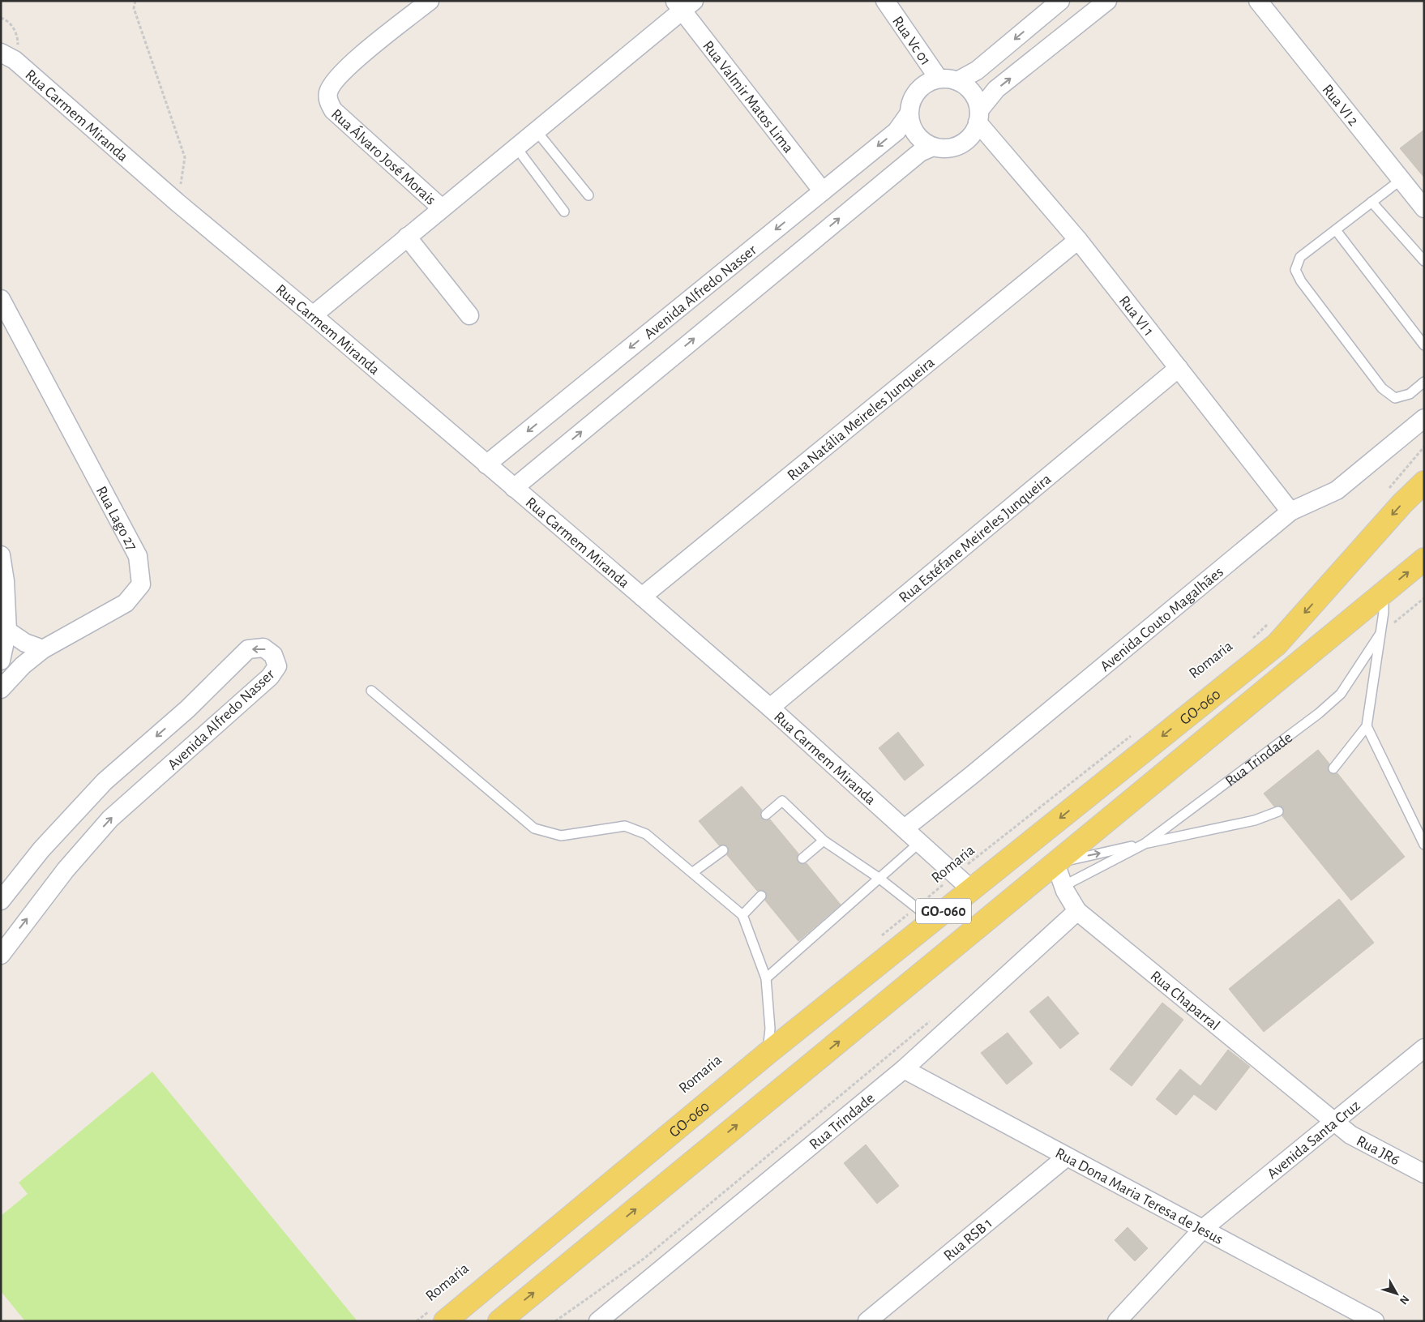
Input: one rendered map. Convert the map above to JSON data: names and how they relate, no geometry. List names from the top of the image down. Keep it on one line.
{"streets":{"main road":["GO-060"],"street":["Rua Vc 01","Rua Valmir Matos Lima","Rua VI 2","Rua Carmem Miranda","Rua Álvaro José Morais","Avenida Alfredo Nasser","Rua VI 1","Rua Natália Meireles Junqueira","Rua Lago 27","Rua Estéfane Meireles Junqueira","Avenida Couto Magalhães","Rua Trindade","Rua Chaparral","Avenida Santa Cruz","Rua JR6","Rua Dona Maria Teresa de Jesus","Rua RSB 1"],"path":["Romaria"]},"crossings":[["Rua Vc 01","Avenida Alfredo Nasser"],["Rua Vc 01","Rua VI 1"],["Rua Valmir Matos Lima","Avenida Alfredo Nasser"],["Rua Carmem Miranda","Avenida Alfredo Nasser"],["Rua Carmem Miranda","Rua Natália Meireles Junqueira"],["Rua Carmem Miranda","Rua Estéfane Meireles Junqueira"],["Rua Carmem Miranda","Avenida Couto Magalhães"],["Rua Carmem Miranda","Romaria"],["Rua Carmem Miranda","GO-060"],["Avenida Alfredo Nasser","Rua VI 1"],["Rua VI 1","Rua Natália Meireles Junqueira"],["Rua VI 1","Rua Estéfane Meireles Junqueira"],["Rua VI 1","Avenida Couto Magalhães"],["Romaria","GO-060"],["GO-060","Rua Chaparral"],["Rua Trindade","Rua Chaparral"],["Rua Trindade","Rua Dona Maria Teresa de Jesus"],["Rua Chaparral","Avenida Santa Cruz"],["Rua Chaparral","Rua JR6"],["Avenida Santa Cruz","Rua JR6"],["Avenida Santa Cruz","Rua Dona Maria Teresa de Jesus"],["Rua Dona Maria Teresa de Jesus","Rua RSB 1"]],"north":"bottom right"}
